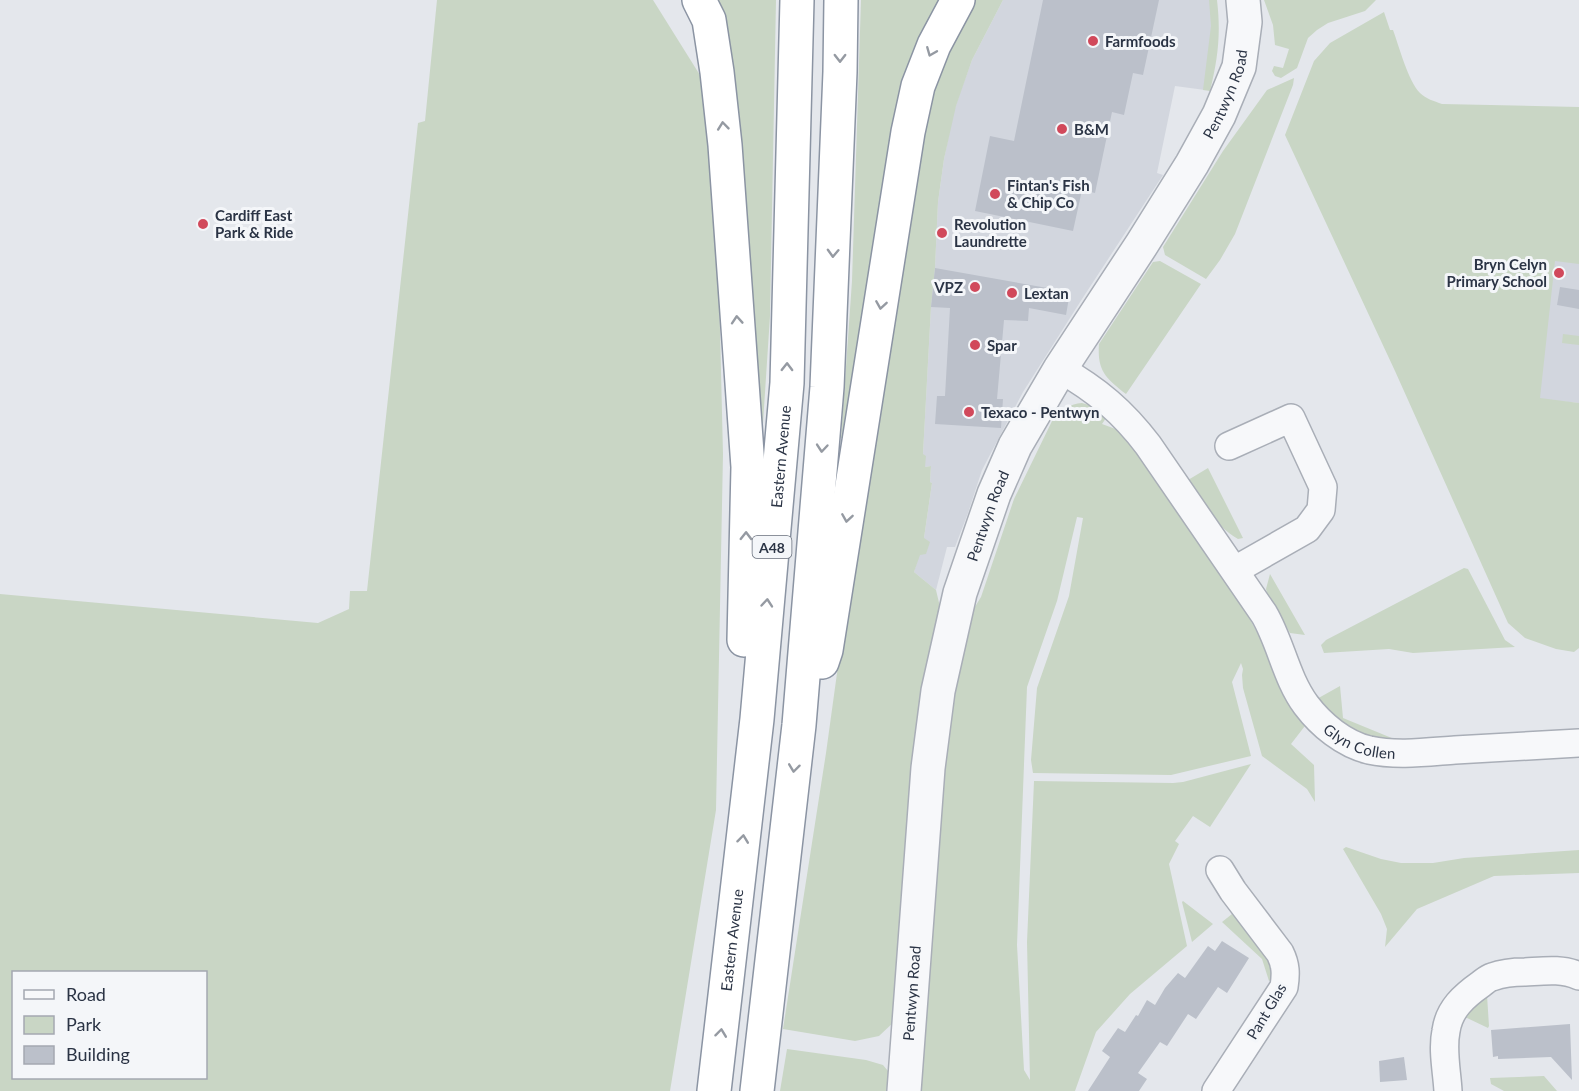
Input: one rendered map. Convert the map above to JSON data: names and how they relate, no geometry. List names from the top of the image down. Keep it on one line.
{"streets":{"highway":["Eastern Avenue","A48"],"street":["Pentwyn Road","Glyn Collen","Pant Glas"]},"crossings":[["Pentwyn Road","Glyn Collen"]],"places":["Farmfoods","B&M","Fintan's Fish & Chip Co","Cardiff East Park & Ride","Revolution Laundrette","Bryn Celyn Primary School","VPZ","Lextan","Spar","Texaco - Pentwyn"],"legend":["Road","Park","Building"]}
